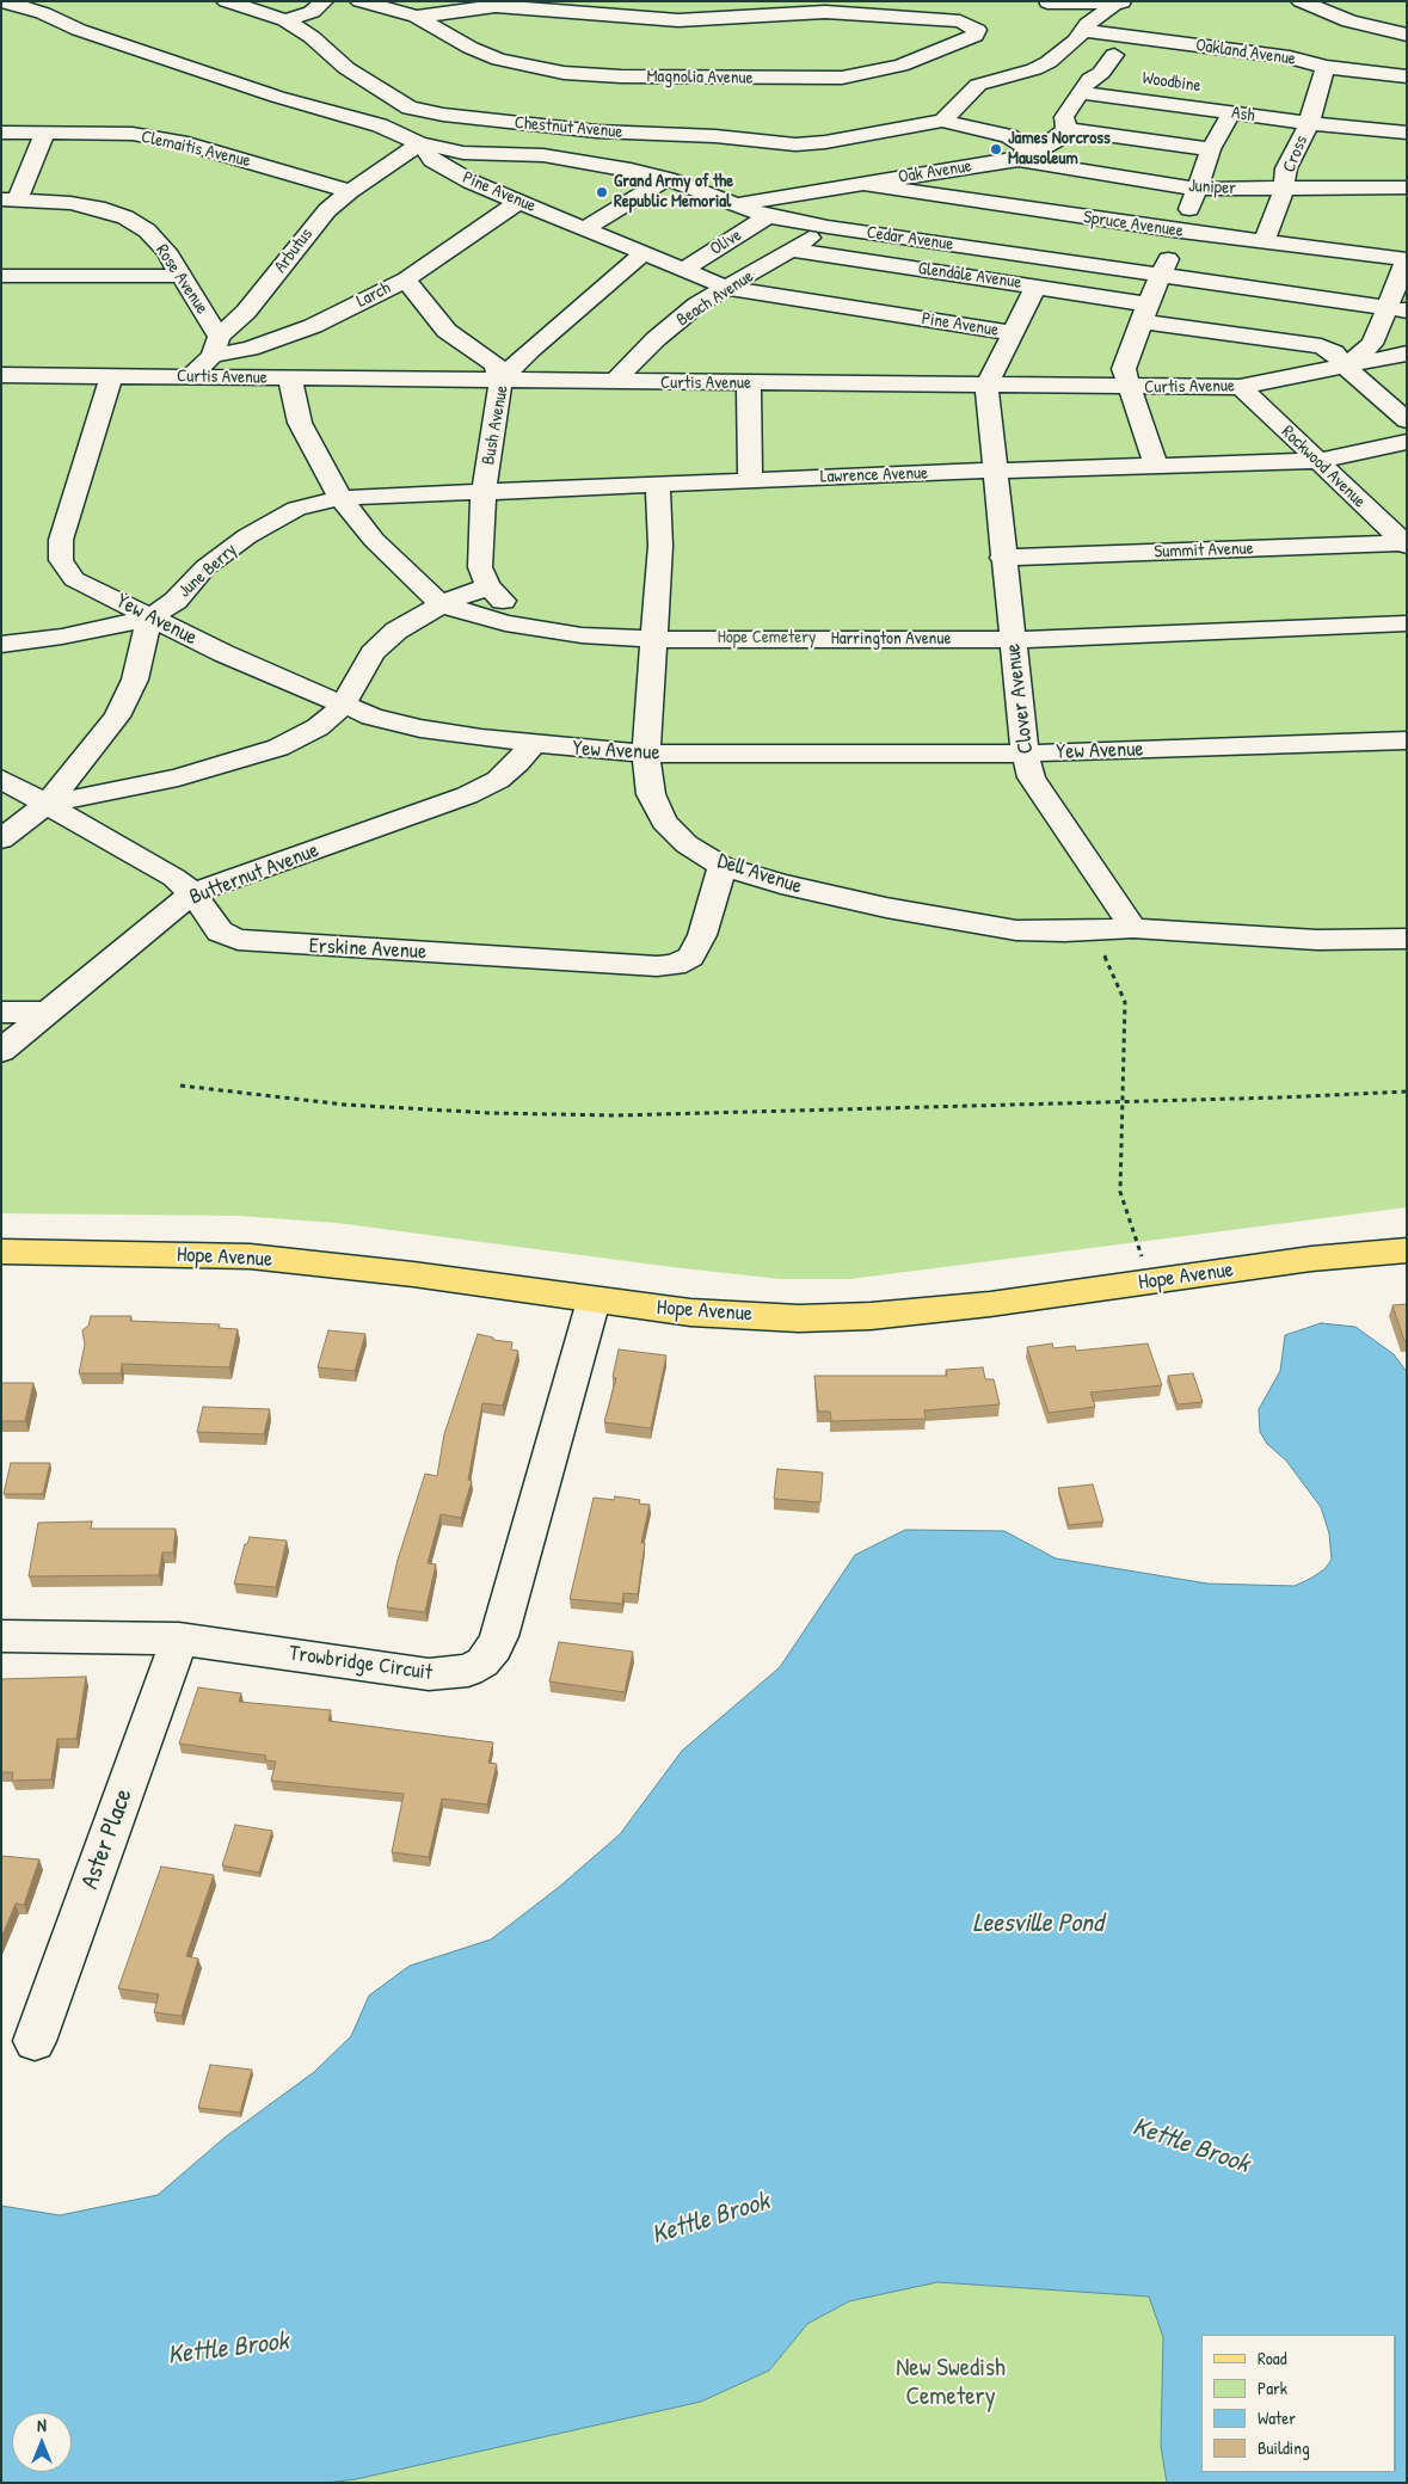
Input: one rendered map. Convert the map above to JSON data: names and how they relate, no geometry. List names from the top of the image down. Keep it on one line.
{"streets":{"main road":["Hope Avenue"],"street":["Oakland Avenue","Magnolia Avenue","Woodbine","Ash","Chestnut Avenue","Clemaitis Avenue","Cross","Oak Avenue","Juniper","Pine Avenue","Spruce Avenuee","Cedar Avenue","Olive","Arbutus","Glendale Avenue","Rose Avenue","Larch","Beach Avenue","Curtis Avenue","Bush Avenue","Rockwood Avenue","Lawrence Avenue","Summit Avenue","June Berry","Yew Avenue","Harrington Avenue","Clover Avenue","Butternut Avenue","Dell Avenue","Erskine Avenue","Trowbridge Circuit","Aster Place"]},"crossings":[["Oakland Avenue","Cross"],["Ash","Cross"],["Chestnut Avenue","Juniper"],["Clemaitis Avenue","Arbutus"],["Cross","Juniper"],["Cross","Spruce Avenuee"],["Oak Avenue","Juniper"],["Oak Avenue","Spruce Avenuee"],["Oak Avenue","Cedar Avenue"],["Pine Avenue","Cedar Avenue"],["Pine Avenue","Olive"],["Pine Avenue","Arbutus"],["Pine Avenue","Larch"],["Pine Avenue","Beach Avenue"],["Pine Avenue","Bush Avenue"],["Cedar Avenue","Olive"],["Cedar Avenue","Arbutus"],["Cedar Avenue","Beach Avenue"],["Arbutus","Rose Avenue"],["Arbutus","Larch"],["Arbutus","Curtis Avenue"],["Glendale Avenue","Beach Avenue"],["Glendale Avenue","Curtis Avenue"],["Rose Avenue","Larch"],["Beach Avenue","Curtis Avenue"],["Curtis Avenue","Bush Avenue"],["Curtis Avenue","Rockwood Avenue"],["Curtis Avenue","Yew Avenue"],["Curtis Avenue","Harrington Avenue"],["Curtis Avenue","Clover Avenue"],["Bush Avenue","Lawrence Avenue"],["Rockwood Avenue","Lawrence Avenue"],["Rockwood Avenue","Summit Avenue"],["Lawrence Avenue","June Berry"],["Lawrence Avenue","Harrington Avenue"],["Lawrence Avenue","Clover Avenue"],["Lawrence Avenue","Dell Avenue"],["Summit Avenue","Clover Avenue"],["June Berry","Yew Avenue"],["June Berry","Harrington Avenue"],["Yew Avenue","Clover Avenue"],["Yew Avenue","Butternut Avenue"],["Yew Avenue","Dell Avenue"],["Harrington Avenue","Clover Avenue"],["Harrington Avenue","Dell Avenue"],["Clover Avenue","Dell Avenue"],["Butternut Avenue","Erskine Avenue"],["Dell Avenue","Erskine Avenue"],["Hope Avenue","Trowbridge Circuit"],["Trowbridge Circuit","Aster Place"]],"water":["Leesville Pond","Kettle Brook"],"parks":["Hope Cemetery","New Swedish Cemetery"],"places":["James Norcross Mausoleum","Grand Army of the Republic Memorial"],"legend":["Road","Park","Water","Building"],"north":"top"}
